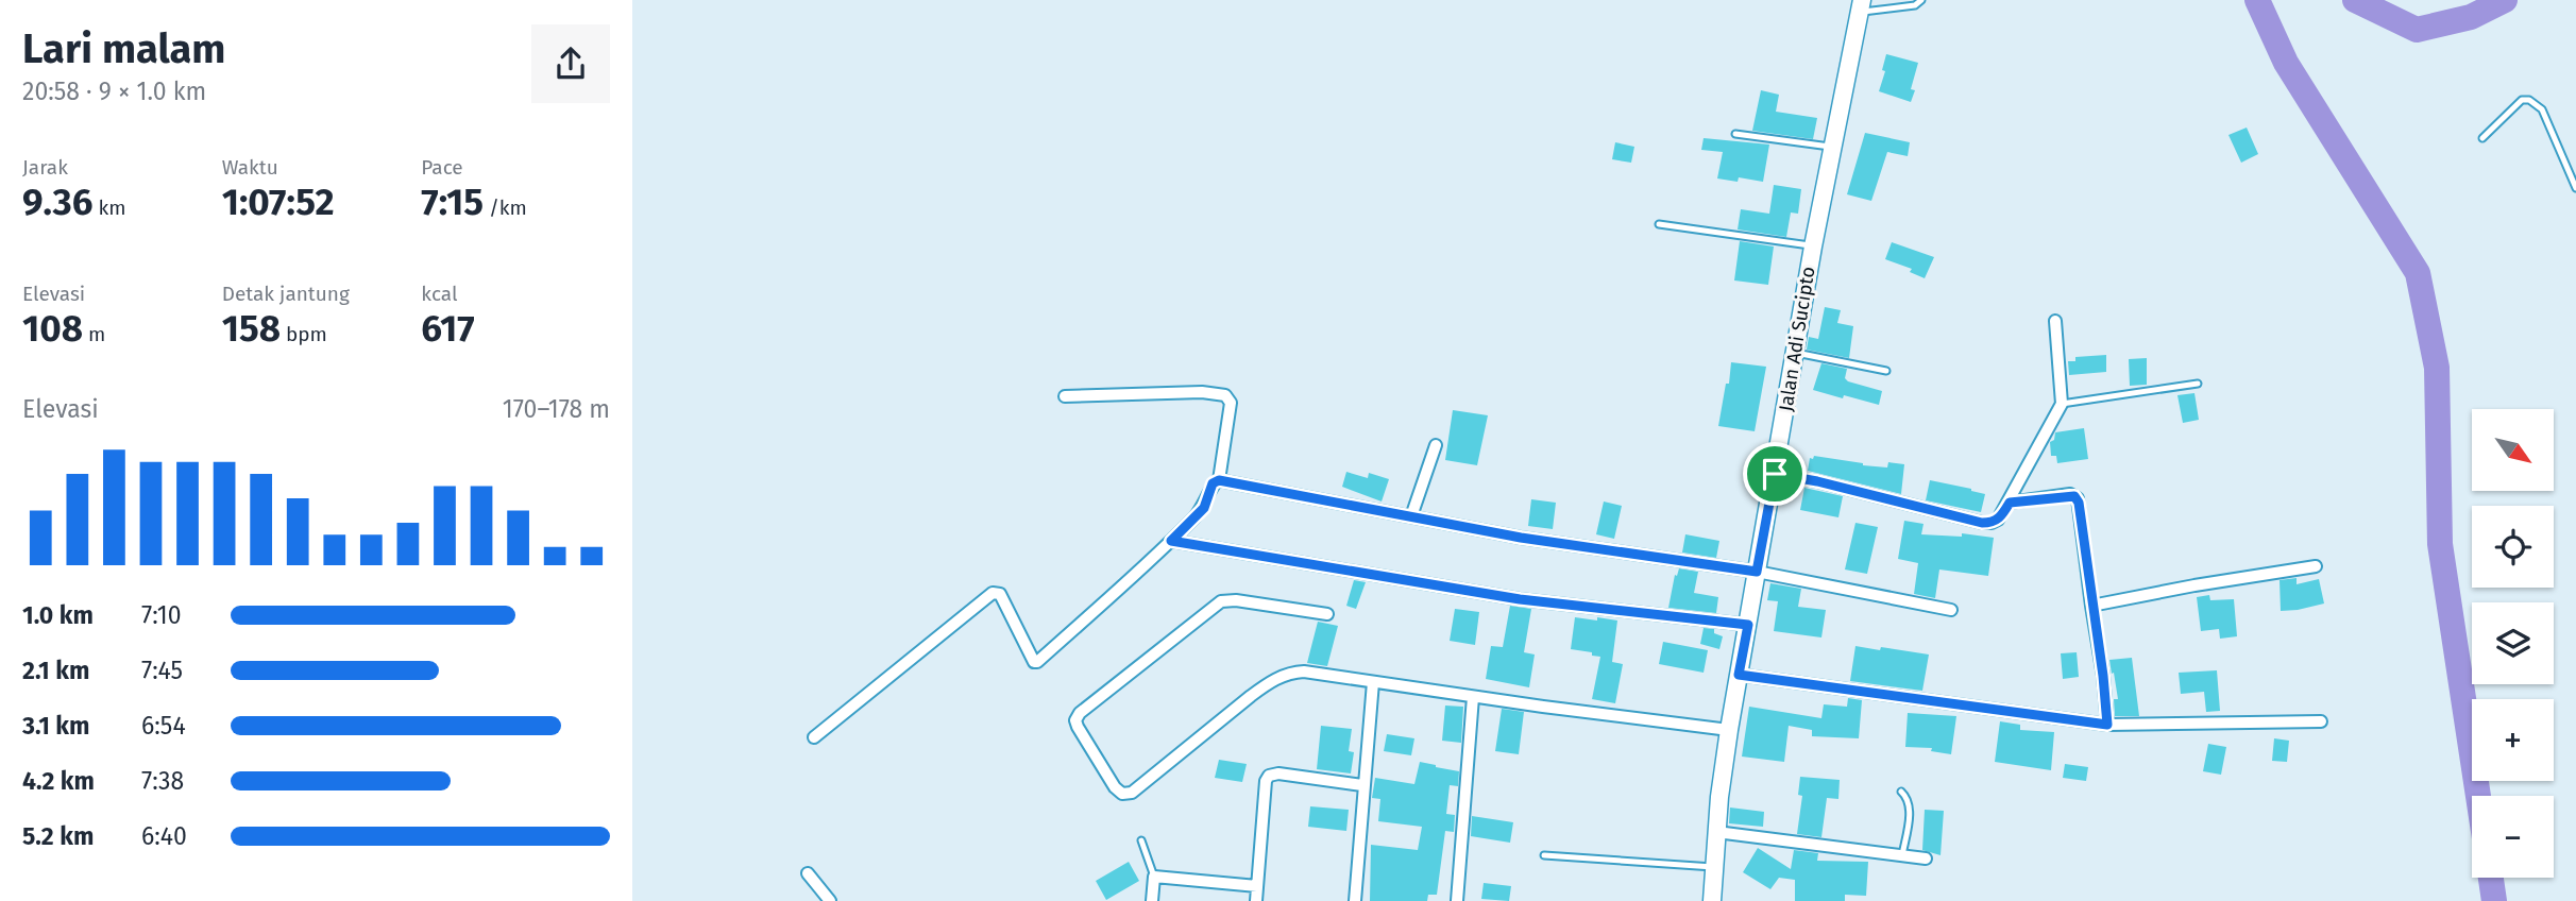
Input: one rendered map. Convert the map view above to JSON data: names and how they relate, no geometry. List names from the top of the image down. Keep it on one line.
{"streets":{"street":["Jalan Adi Sucipto"]},"north":"bottom right","page":{"heading":["Lari malam","20:58 · 9 × 1.0 km"],"stats":[["Jarak","9.36 km"],["Waktu","1:07:52"],["Pace","7:15 /km"],["Elevasi","108 m"],["Detak jantung","158 bpm"],["kcal","617"]],"chart":["Elevasi","170–178 m"],"map_buttons":["+","−"],"list":[{"name":"1.0 km","note":"7:10"},{"name":"2.1 km","note":"7:45"},{"name":"3.1 km","note":"6:54"},{"name":"4.2 km","note":"7:38"},{"name":"5.2 km","note":"6:40"}]}}
